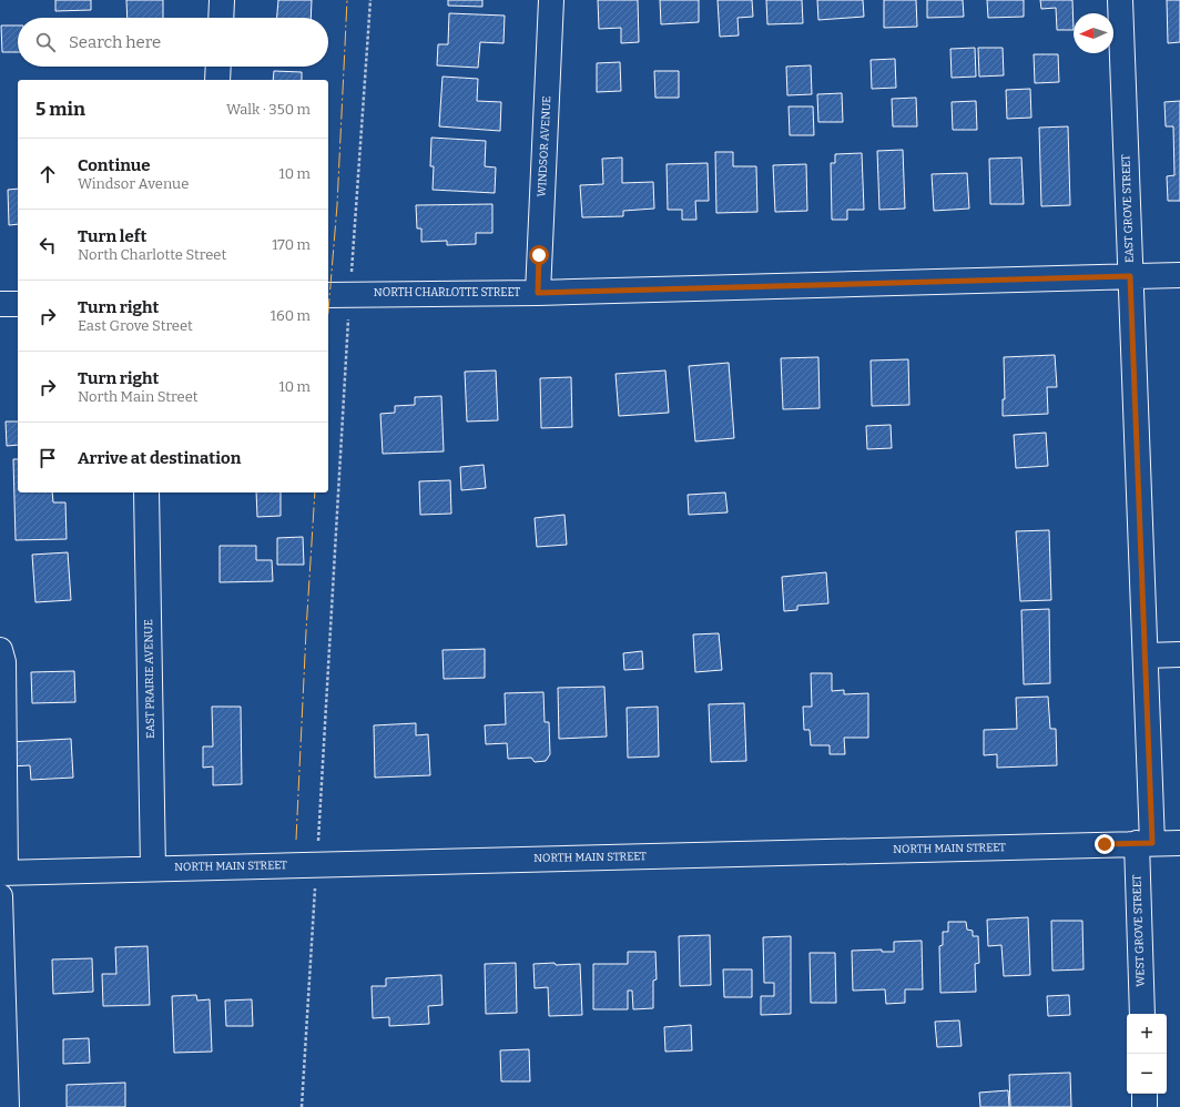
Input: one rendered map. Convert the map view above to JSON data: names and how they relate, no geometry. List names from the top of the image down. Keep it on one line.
{"streets":{"street":["WINDSOR AVENUE","EAST GROVE STREET","NORTH CHARLOTTE STREET","EAST PRAIRIE AVENUE","NORTH MAIN STREET","WEST GROVE STREET"]},"crossings":[["WINDSOR AVENUE","NORTH CHARLOTTE STREET"],["EAST GROVE STREET","NORTH CHARLOTTE STREET"],["EAST GROVE STREET","NORTH MAIN STREET"],["EAST GROVE STREET","WEST GROVE STREET"],["EAST PRAIRIE AVENUE","NORTH MAIN STREET"],["NORTH MAIN STREET","WEST GROVE STREET"]],"north":"left","page":{"search":"Search here","heading":["5 min","Walk · 350 m"],"list":[["Continue","Windsor Avenue","10 m"],["Turn left","North Charlotte Street","170 m"],["Turn right","East Grove Street","160 m"],["Turn right","North Main Street","10 m"],"Arrive at destination"],"map_buttons":["+","−"]}}
